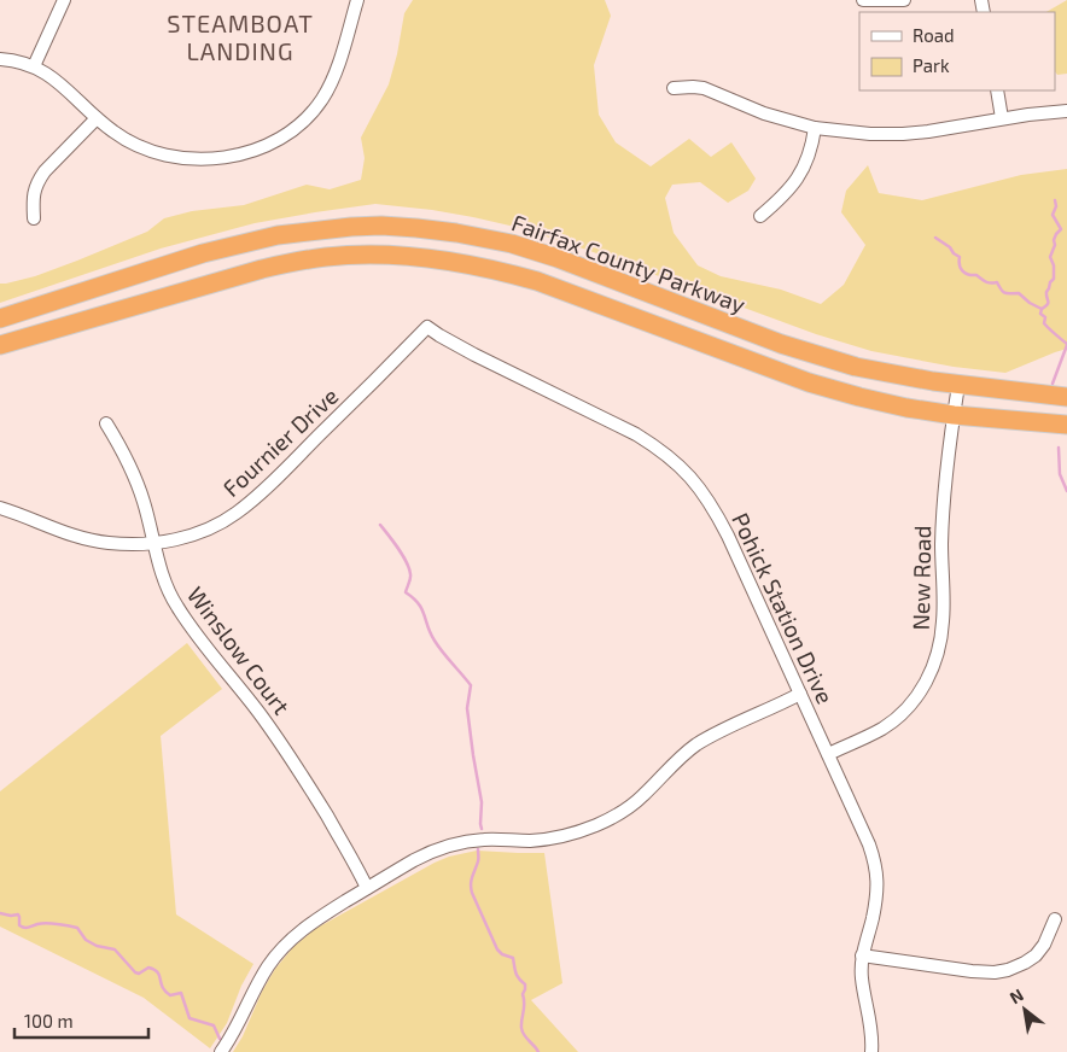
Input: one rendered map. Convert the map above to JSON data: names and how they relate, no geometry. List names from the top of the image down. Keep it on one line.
{"streets":{"highway":["Fairfax County Parkway"],"street":["Fournier Drive","New Road","Pohick Station Drive","Winslow Court"]},"crossings":[["Fairfax County Parkway","New Road"],["Fournier Drive","Pohick Station Drive"],["Fournier Drive","Winslow Court"],["New Road","Pohick Station Drive"]],"districts":["STEAMBOAT LANDING"],"legend":["Road","Park"],"scale_bar":"100 m","north":"top left"}
